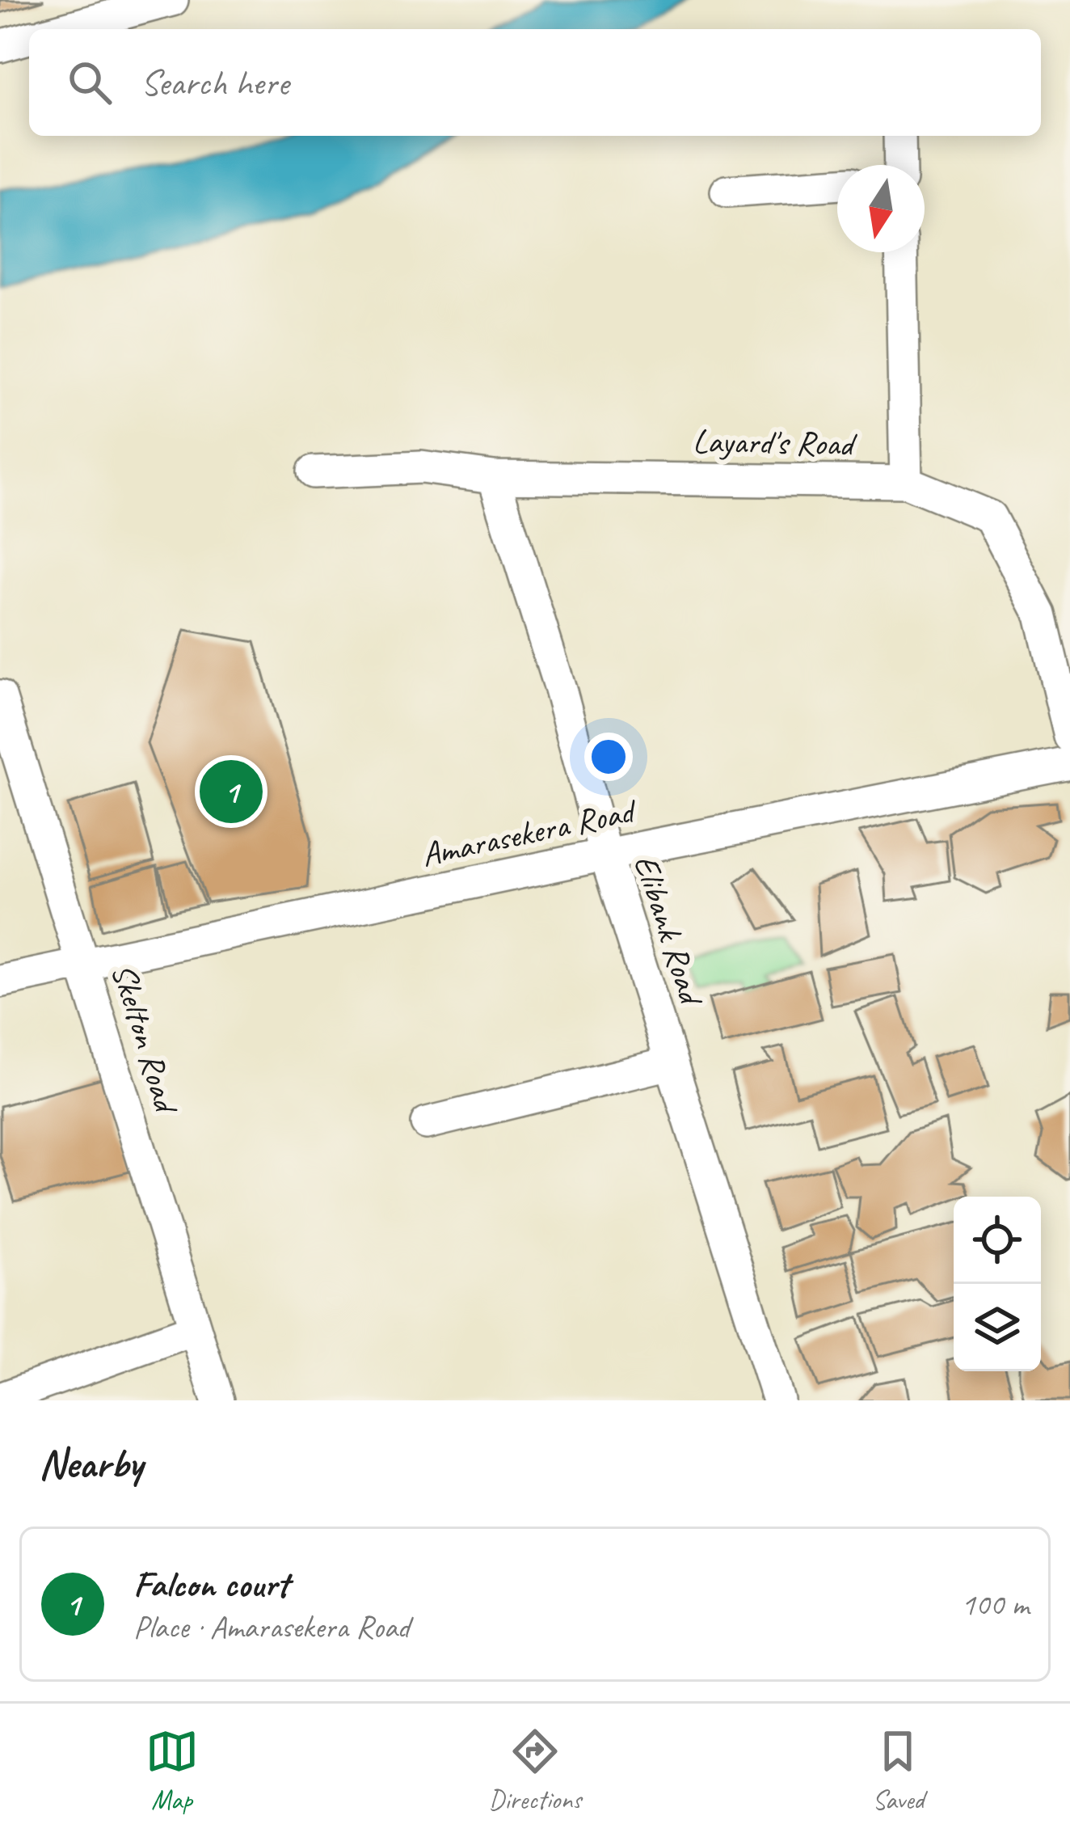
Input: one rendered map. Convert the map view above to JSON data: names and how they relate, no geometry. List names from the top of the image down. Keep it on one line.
{"streets":{"street":["Layard's Road","Amarasekera Road","Elibank Road","Skelton Road"]},"crossings":[["Layard's Road","Elibank Road"],["Amarasekera Road","Elibank Road"],["Amarasekera Road","Skelton Road"]],"north":"bottom","page":{"search":"Search here","pins":"1","heading":"Nearby","list":[{"mark":"1","name":"Falcon court","note":"Place · Amarasekera Road","value":"100 m"}],"nav":["Map","Directions","Saved"]}}
